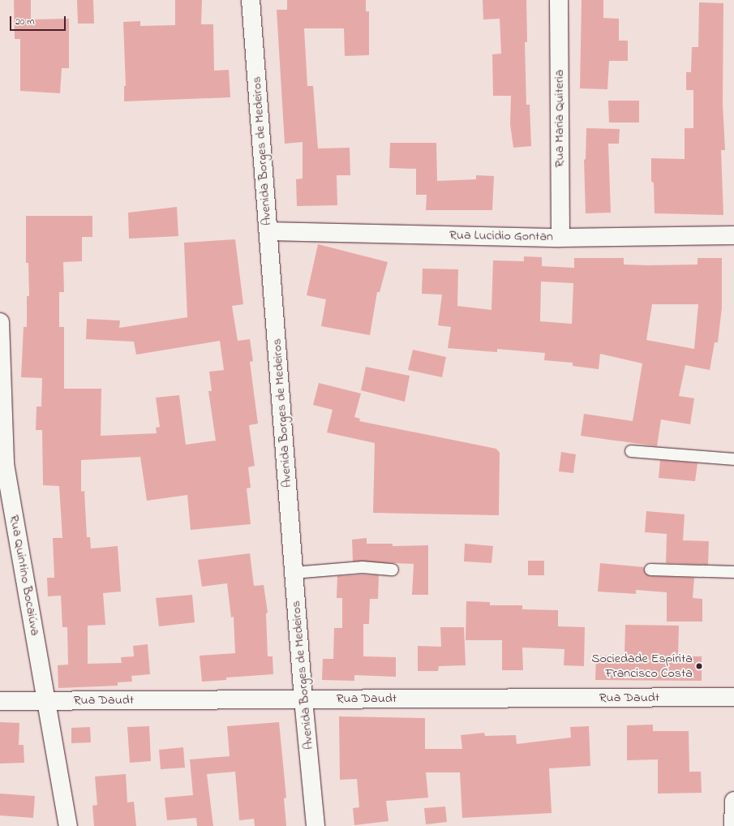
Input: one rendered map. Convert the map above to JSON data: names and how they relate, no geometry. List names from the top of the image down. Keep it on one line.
{"streets":{"street":["Rua Maria Quiteria","Avenida Borges de Medeiros","Rua Lucidio Gontan","Rua Quintino Bocaiúva","Rua Daudt"]},"crossings":[["Rua Maria Quiteria","Rua Lucidio Gontan"],["Avenida Borges de Medeiros","Rua Lucidio Gontan"],["Avenida Borges de Medeiros","Rua Daudt"],["Rua Quintino Bocaiúva","Rua Daudt"]],"places":["Sociedade Espírita Francisco Costa"],"scale_bar":"20 m"}
